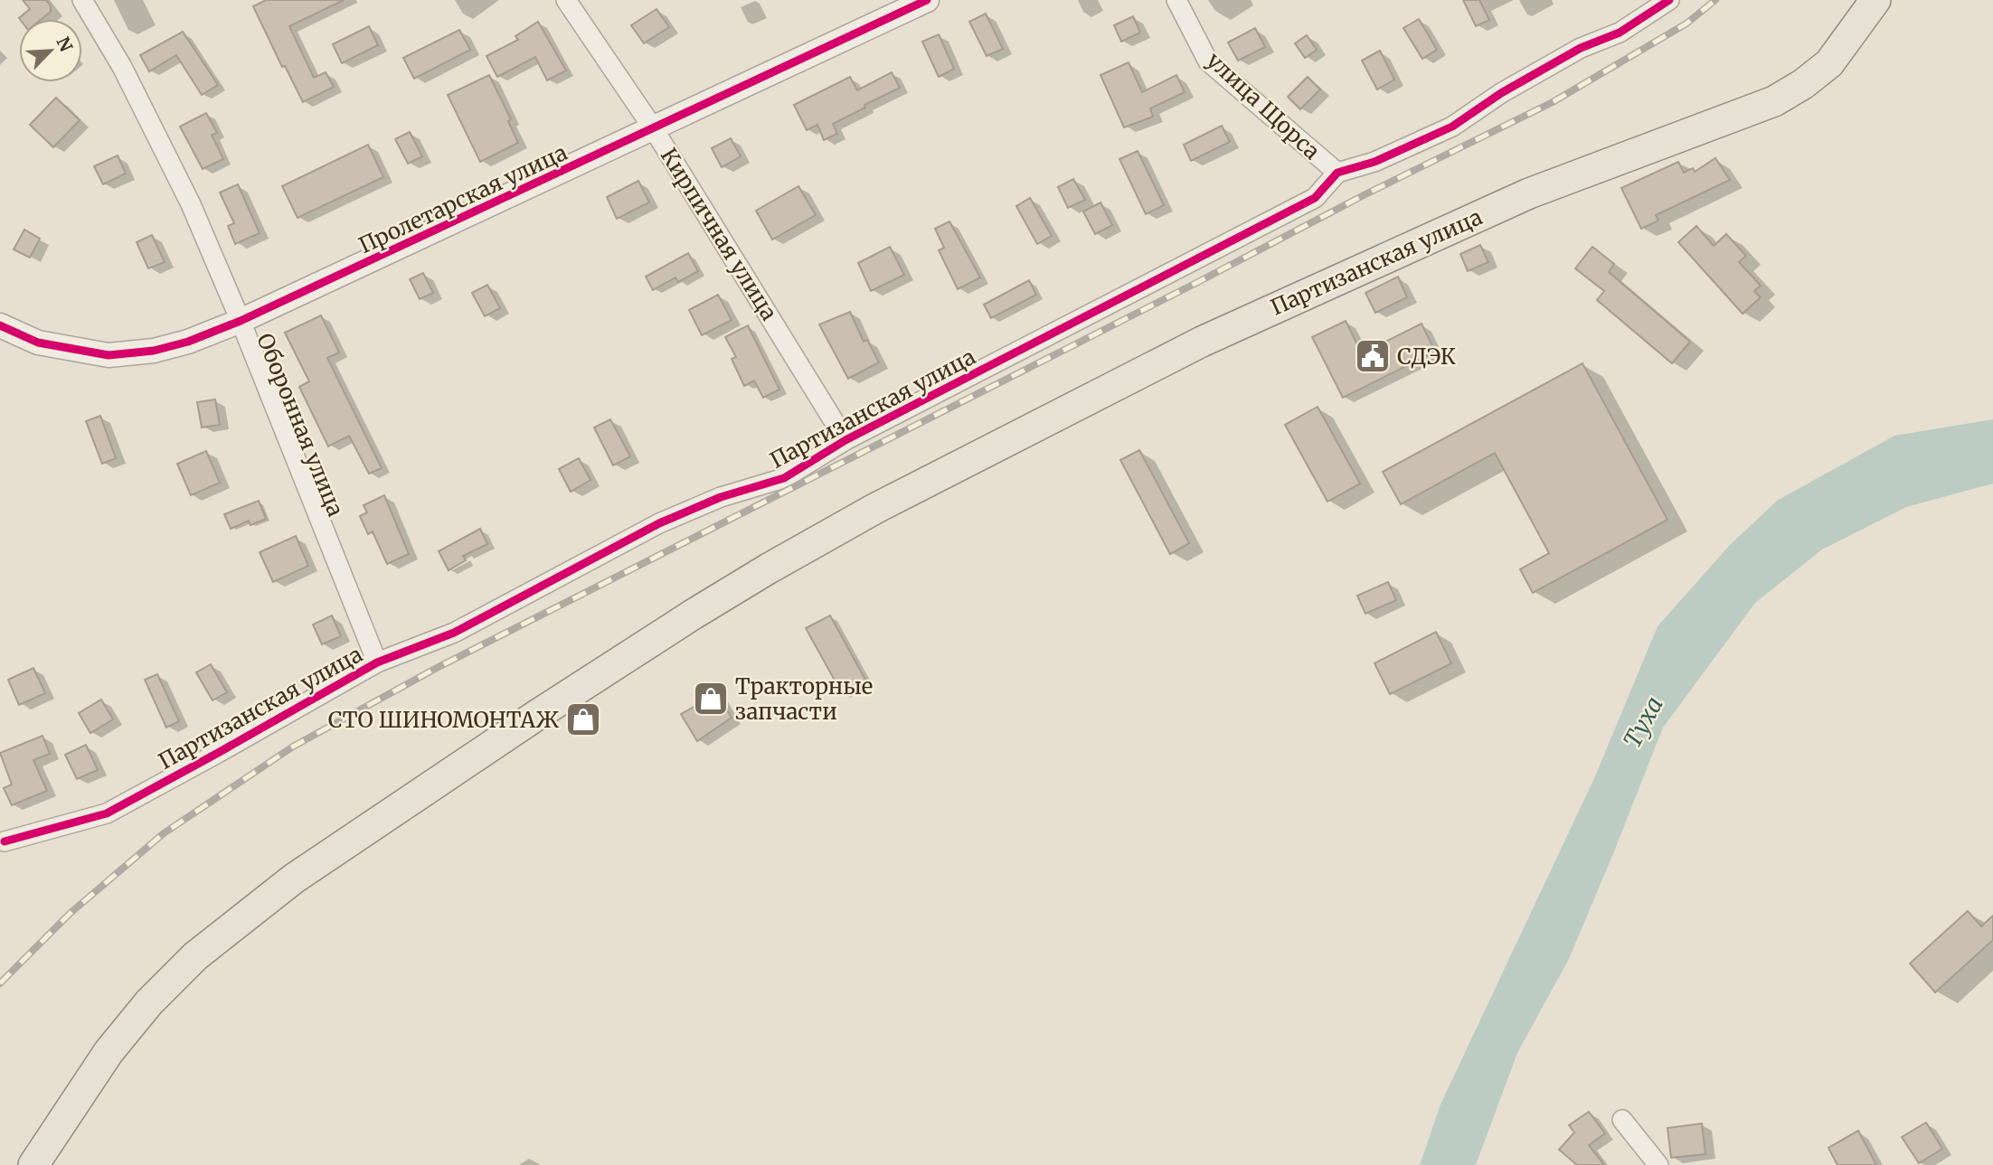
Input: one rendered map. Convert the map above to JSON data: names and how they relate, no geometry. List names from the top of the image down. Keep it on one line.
{"streets":{"main road":["Партизанская улица"],"street":["улица Щорса","Пролетарская улица","Кирпичная улица","Оборонная улица"]},"crossings":[["улица Щорса","Партизанская улица"],["Пролетарская улица","Кирпичная улица"],["Пролетарская улица","Оборонная улица"],["Кирпичная улица","Партизанская улица"],["Партизанская улица","Оборонная улица"]],"water":["Туха"],"places":{"public building":["СДЭК"],"shop":["Тракторные запчасти","СТО ШИНОМОНТАЖ"]},"north":"top right"}
